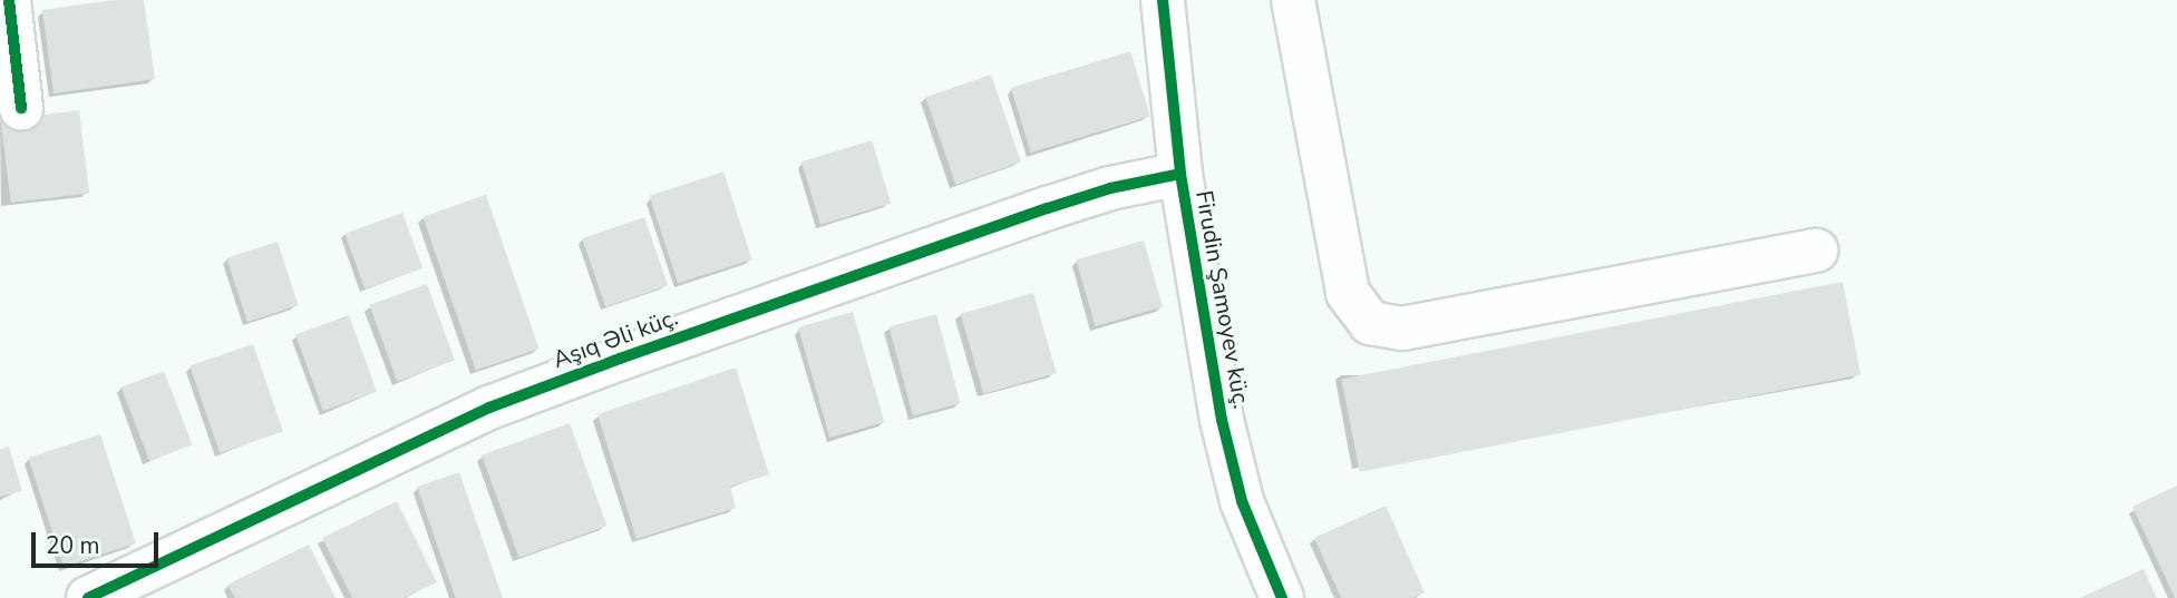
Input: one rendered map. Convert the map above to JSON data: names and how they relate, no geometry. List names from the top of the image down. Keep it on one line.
{"streets":{"street":["Firudin Şamoyev küç.","Aşıq Əli küç."]},"crossings":[["Firudin Şamoyev küç.","Aşıq Əli küç."]],"scale_bar":"20 m"}
